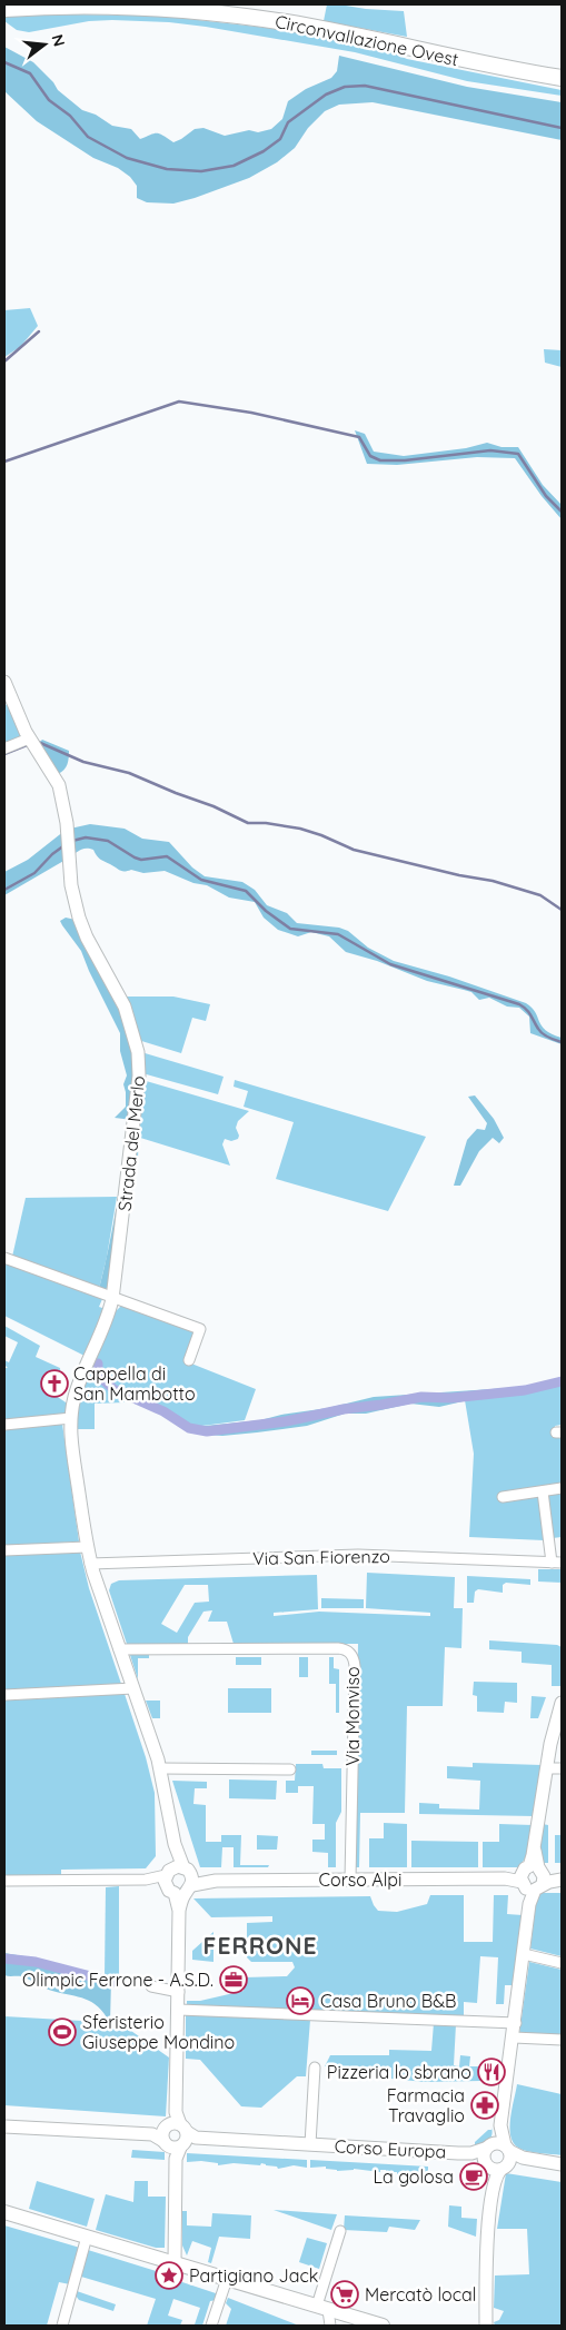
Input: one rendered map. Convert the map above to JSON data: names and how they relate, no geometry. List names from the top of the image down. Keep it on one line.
{"streets":{"highway":["Circonvallazione Ovest"],"street":["Strada del Merlo","Via San Fiorenzo","Via Monviso","Corso Alpi","Corso Europa"]},"crossings":[["Strada del Merlo","Via San Fiorenzo"],["Strada del Merlo","Via Monviso"],["Strada del Merlo","Corso Alpi"],["Via Monviso","Corso Alpi"]],"districts":["FERRONE"],"places":{"church":["Cappella di San Mambotto"],"office":["Olimpic Ferrone - A.S.D."],"hotel":["Casa Bruno B&B"],"sports":["Sferisterio Giuseppe Mondino"],"restaurant":["Pizzeria lo sbrano"],"pharmacy":["Farmacia Travaglio"],"cafe":["La golosa"],"place":["Partigiano Jack"],"supermarket":["Mercatò local"]},"north":"right"}
